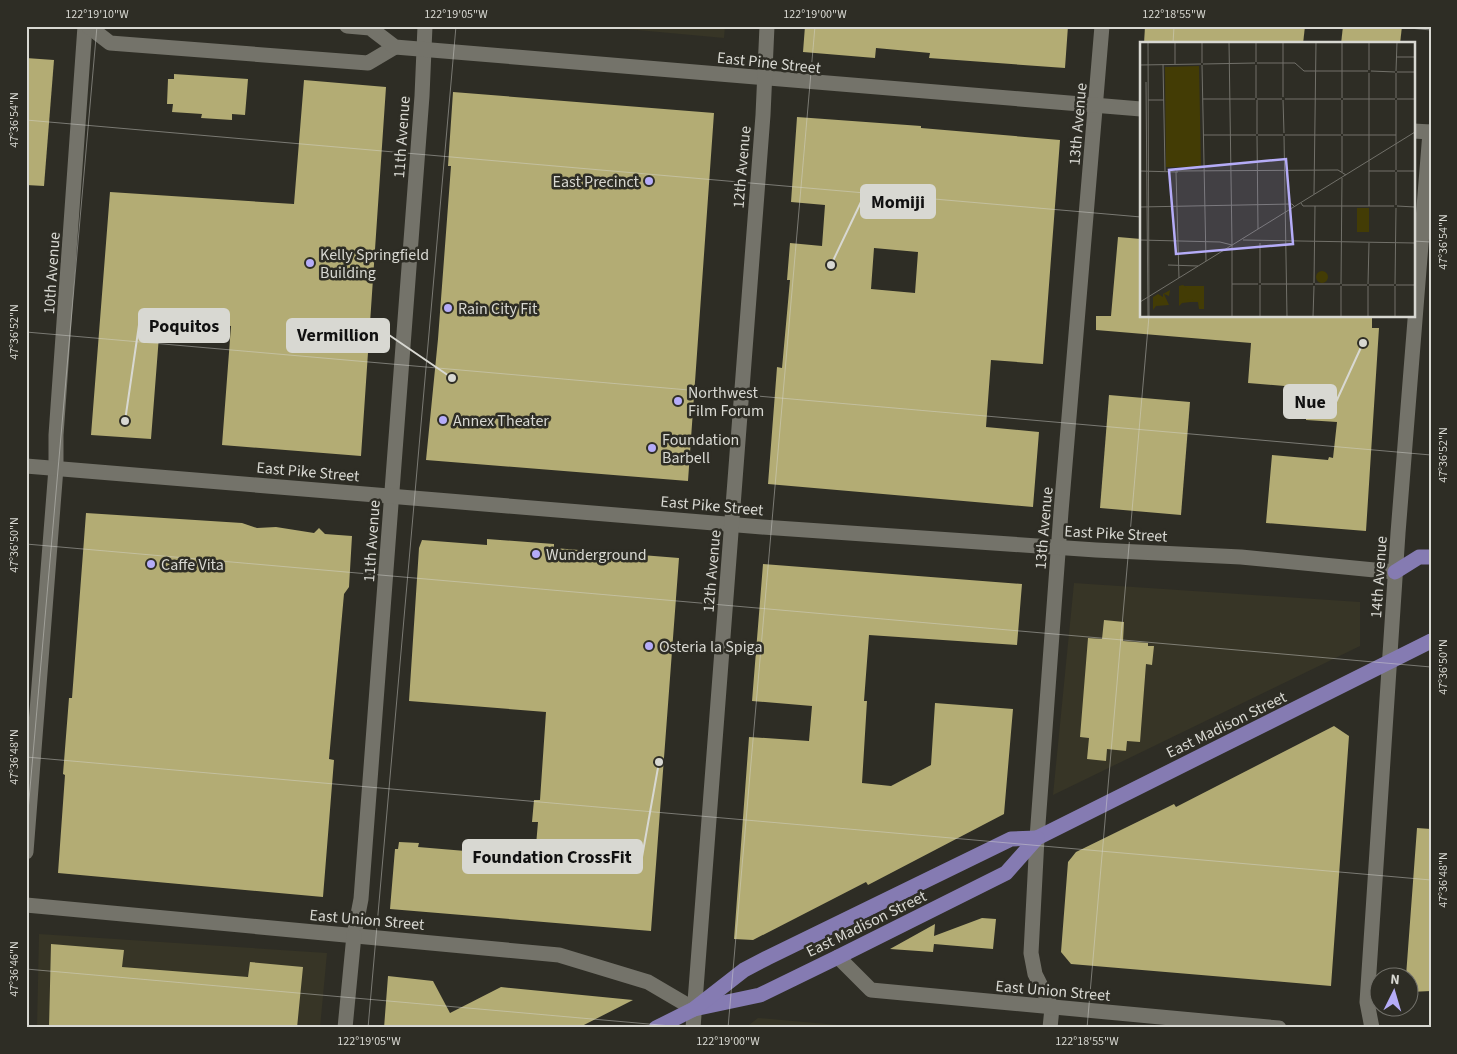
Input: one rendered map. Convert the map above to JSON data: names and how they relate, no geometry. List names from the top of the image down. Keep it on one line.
{"streets":{"main road":["East Madison Street"],"street":["East Pine Street","13th Avenue","11th Avenue","12th Avenue","10th Avenue","East Pike Street","14th Avenue","East Union Street"]},"crossings":[["East Pine Street","13th Avenue"],["East Pine Street","11th Avenue"],["East Pine Street","12th Avenue"],["13th Avenue","East Pike Street"],["13th Avenue","East Madison Street"],["13th Avenue","East Union Street"],["11th Avenue","East Pike Street"],["11th Avenue","East Union Street"],["12th Avenue","East Pike Street"],["12th Avenue","East Madison Street"],["12th Avenue","East Union Street"],["10th Avenue","East Pike Street"],["East Pike Street","14th Avenue"],["14th Avenue","East Madison Street"],["East Madison Street","East Union Street"]],"places":["East Precinct","Kelly Springfield Building","Momiji","Rain City Fit","Nue","Vermillion","Northwest Film Forum","Annex Theater","Poquitos","Foundation Barbell","Wunderground","Caffe Vita","Osteria la Spiga","Foundation CrossFit"],"north":"top","coordinates":["122°19'10\"W","122°19'05\"W","122°19'00\"W","122°18'55\"W","47°36'54\"N","47°36'52\"N","47°36'50\"N","47°36'48\"N","47°36'46\"N"]}
